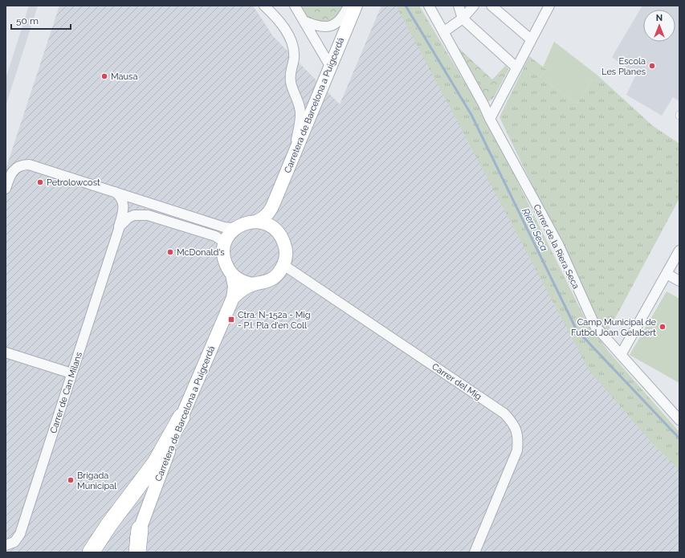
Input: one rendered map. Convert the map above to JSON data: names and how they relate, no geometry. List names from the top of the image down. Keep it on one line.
{"streets":{"main road":["Carretera de Barcelona a Puigcerdá"],"street":["Carrer de la Riera Seca","Carrer del Mig","Carrer de Can Milans"]},"crossings":[["Carretera de Barcelona a Puigcerdá","Carrer del Mig"],["Carretera de Barcelona a Puigcerdá","Carrer de Can Milans"],["Carrer del Mig","Carrer de Can Milans"]],"water":["Riera Seca"],"places":{"other":["Escola Les Planes","Mausa","Petrolowcost","McDonald's","Camp Municipal de Futbol Joan Gelabert","Brigada Municipal"],"transit":["Ctra. N-152a - Mig - P.I. Pla d'en Coll"]},"scale_bar":"50 m","north":"top"}
